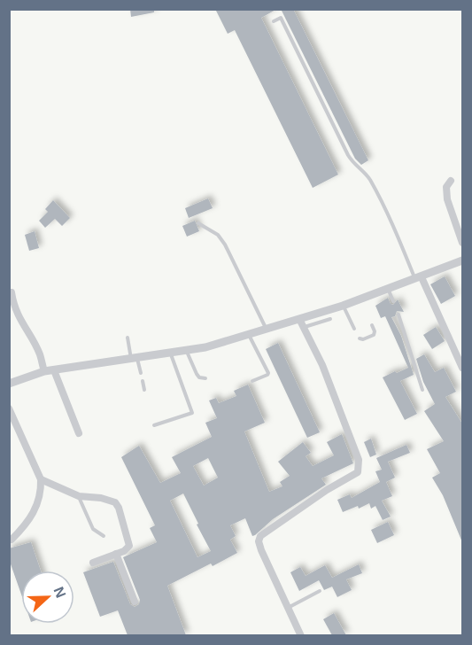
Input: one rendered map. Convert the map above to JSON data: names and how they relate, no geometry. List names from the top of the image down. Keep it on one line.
{"north":"right"}
